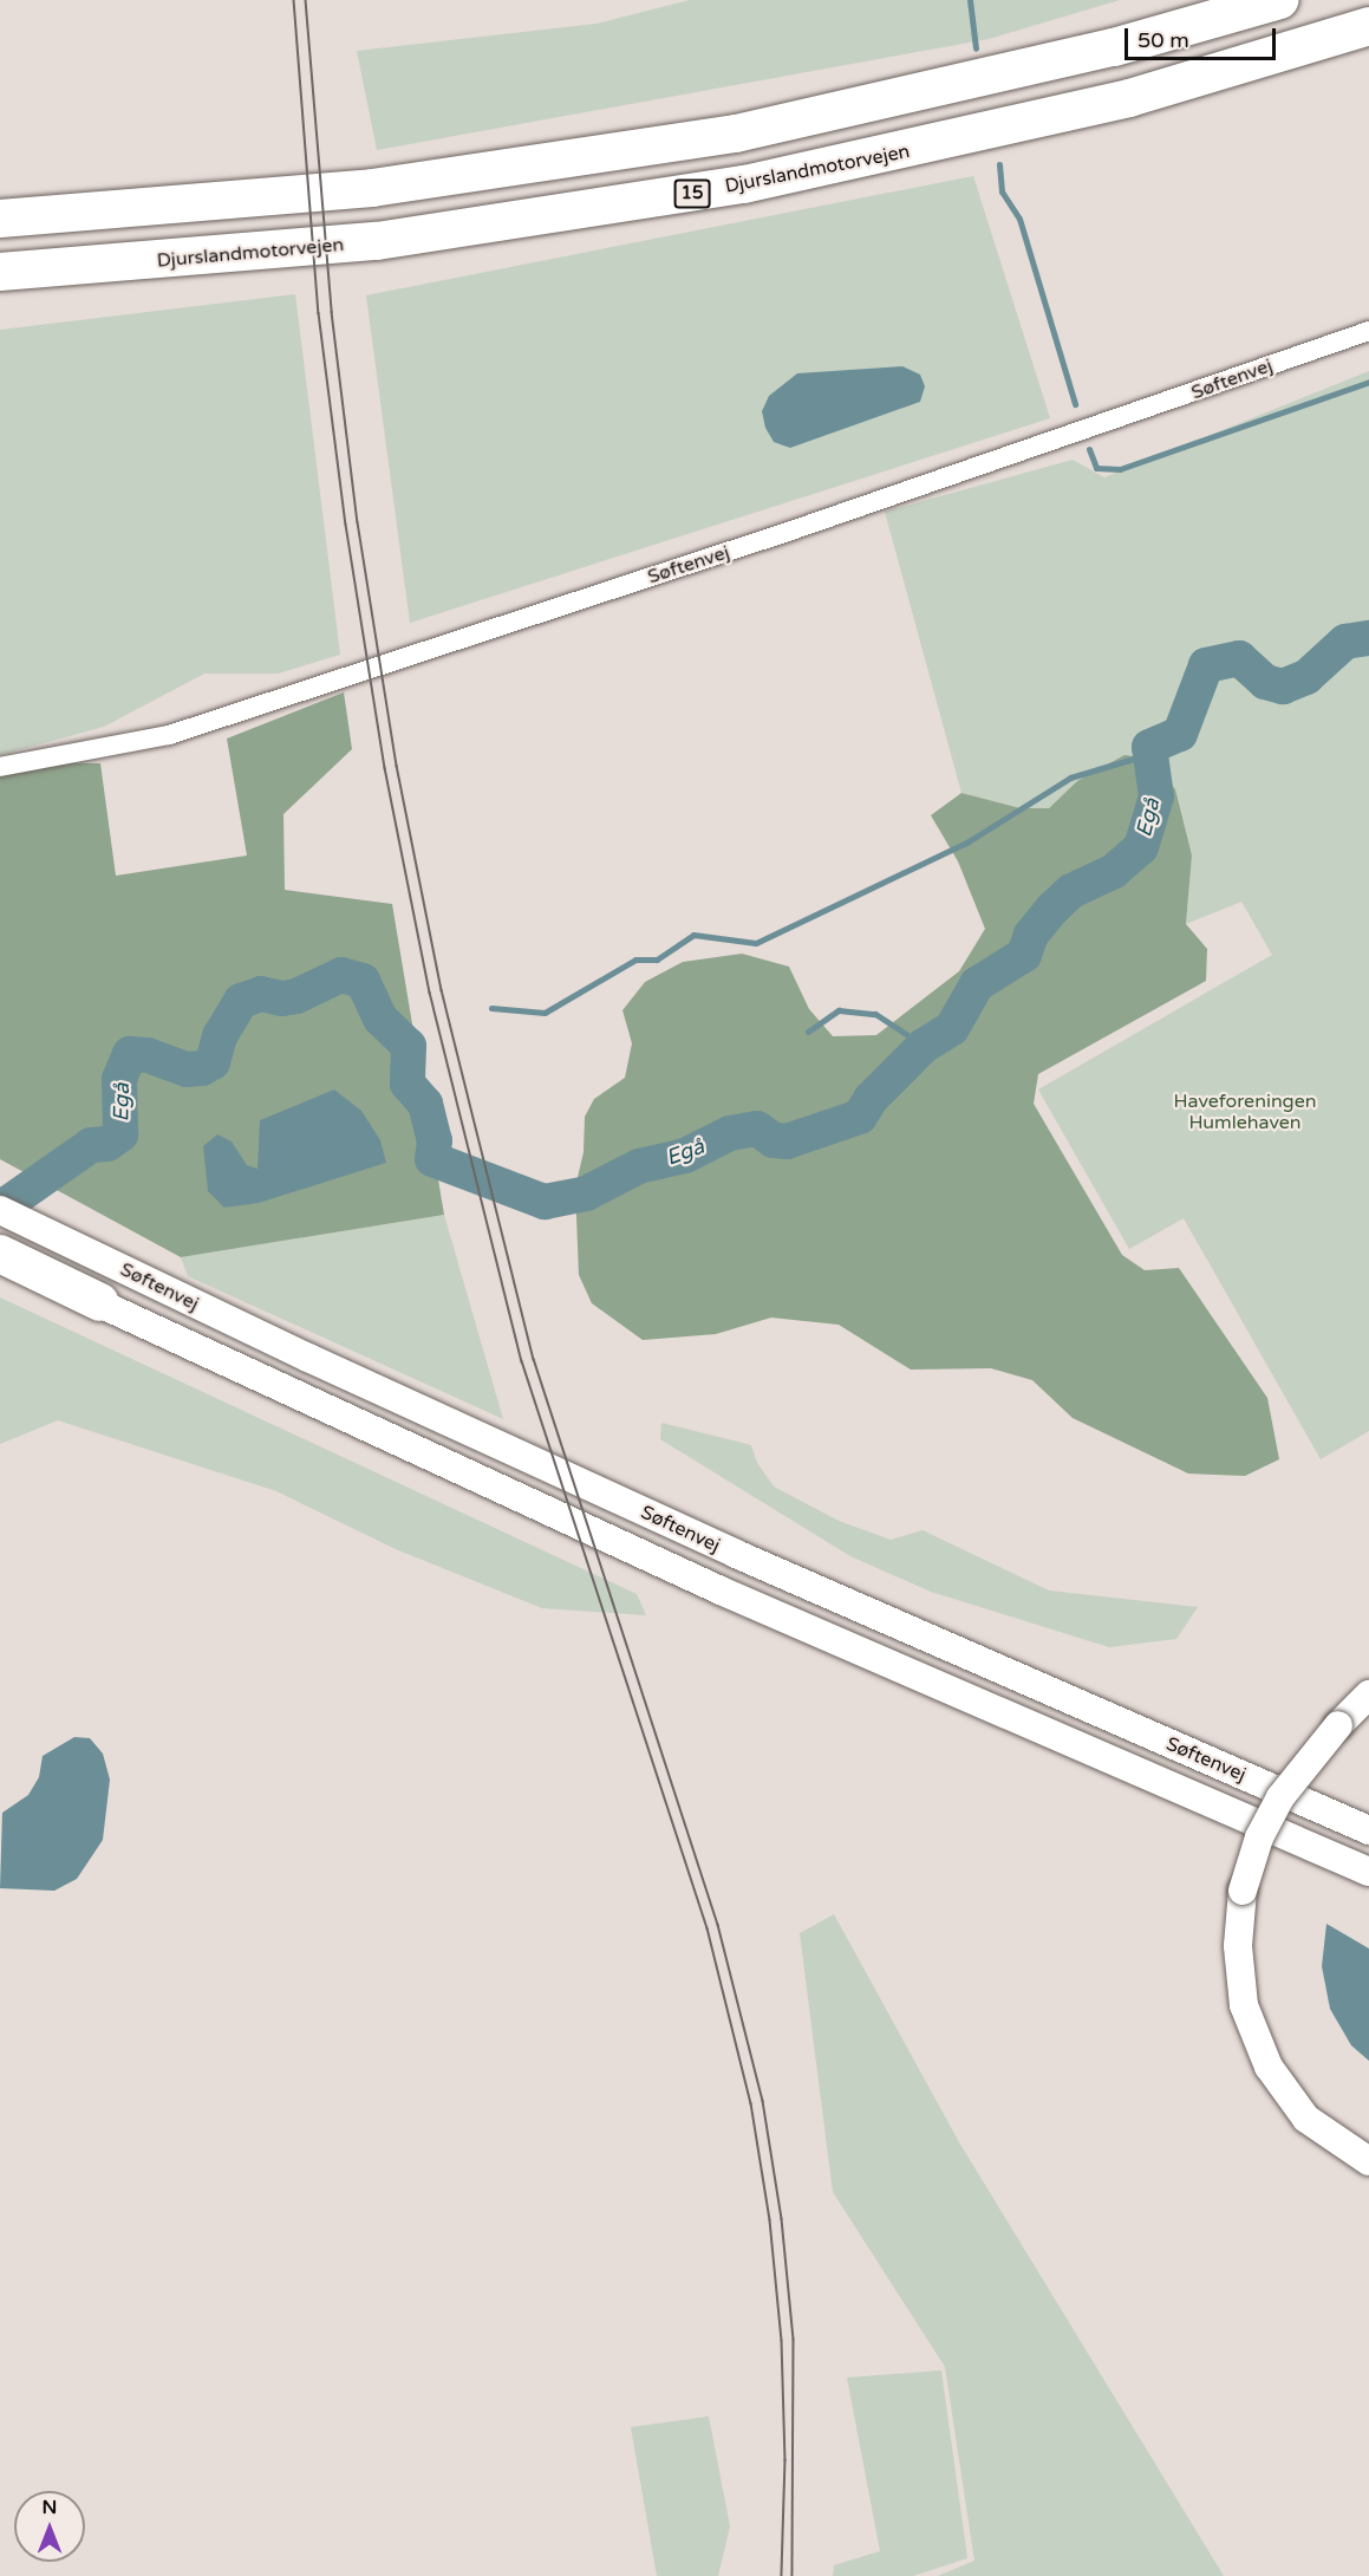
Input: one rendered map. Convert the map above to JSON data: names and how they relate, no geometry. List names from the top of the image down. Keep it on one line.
{"streets":{"highway":["Djurslandmotorvejen","15"],"main road":["Søftenvej"]},"water":["Egå"],"parks":["Haveforeningen Humlehaven"],"scale_bar":"50 m","north":"top"}
